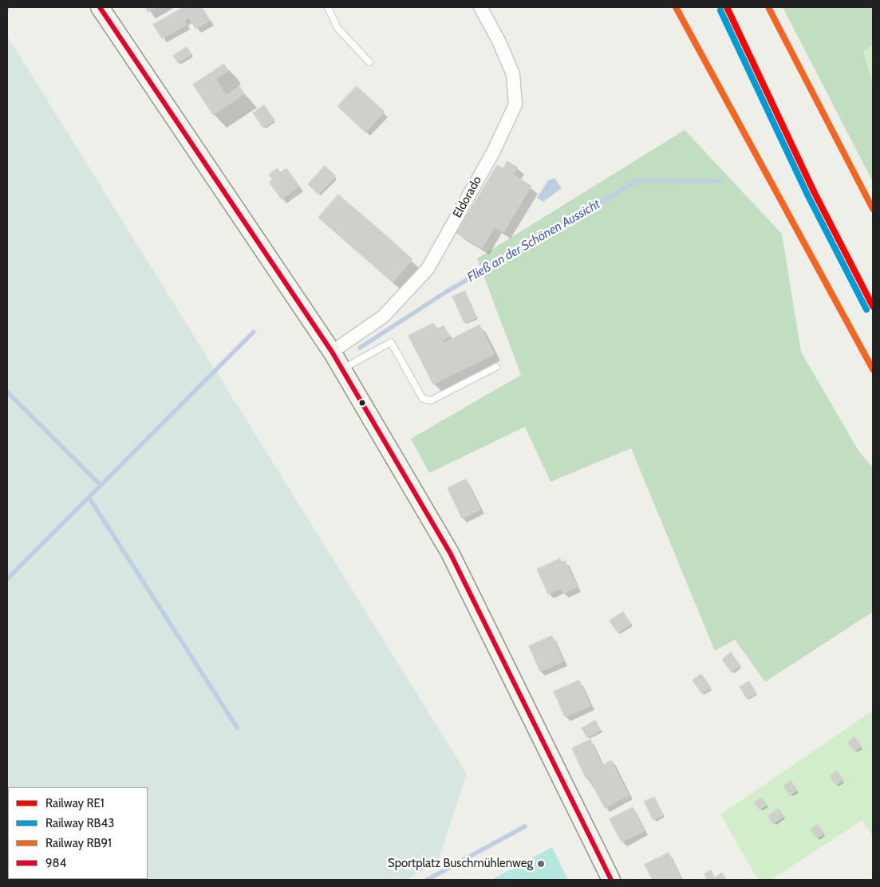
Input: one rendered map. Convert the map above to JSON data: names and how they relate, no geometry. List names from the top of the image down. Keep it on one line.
{"streets":{"street":["Eldorado"]},"water":["Fließ an der Schönen Aussicht"],"places":["Sportplatz Buschmühlenweg"],"lines":["rail line RE1","rail line RB91","transit line 984","rail line RB43"],"legend":["Railway RE1","Railway RB43","Railway RB91","984"]}
